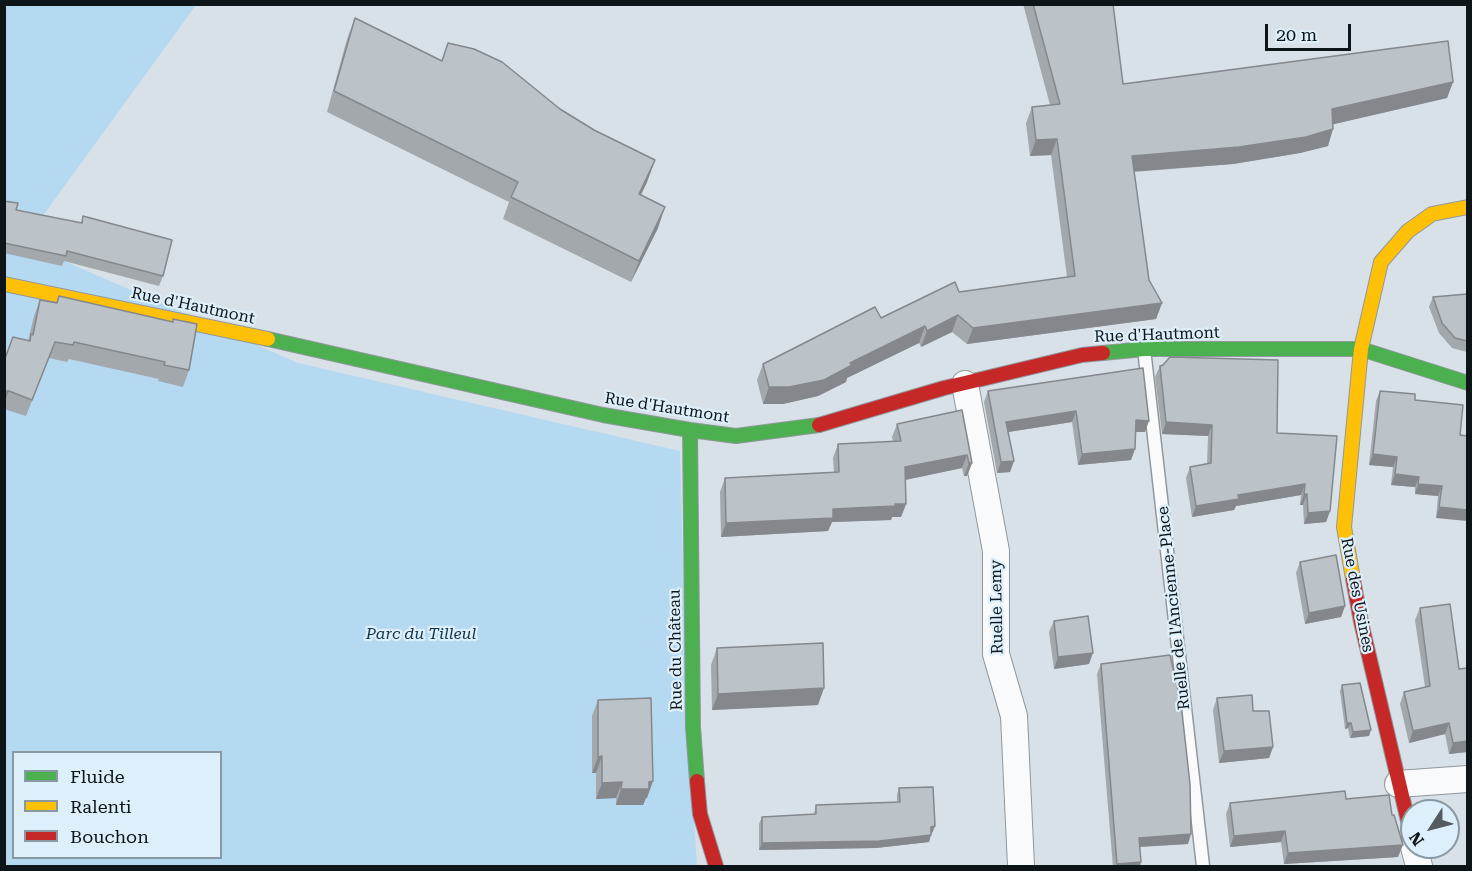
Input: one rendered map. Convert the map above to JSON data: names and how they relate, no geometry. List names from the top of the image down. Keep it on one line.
{"streets":{"street":["Rue d'Hautmont","Rue des Usines","Ruelle Lemy","Rue du Château"],"lane":["Ruelle de l'Ancienne-Place"]},"crossings":[["Rue d'Hautmont","Rue des Usines"],["Rue d'Hautmont","Ruelle Lemy"],["Rue d'Hautmont","Ruelle de l'Ancienne-Place"],["Rue d'Hautmont","Rue du Château"]],"parks":["Parc du Tilleul"],"legend":["Fluide","Ralenti","Bouchon"],"scale_bar":"20 m","north":"bottom left"}
